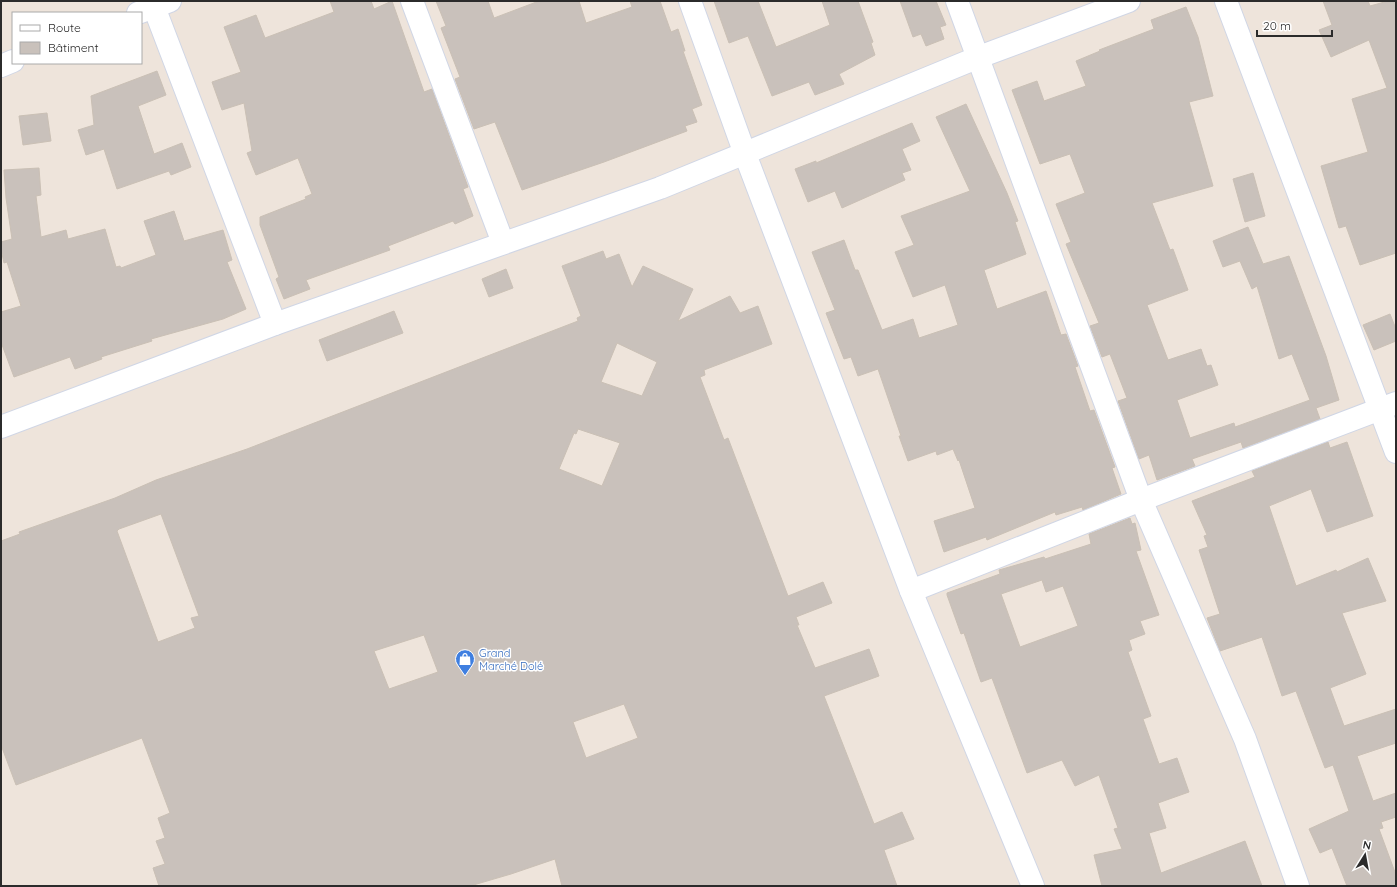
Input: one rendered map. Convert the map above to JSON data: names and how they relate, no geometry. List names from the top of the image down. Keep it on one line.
{"places":{"shop":["Grand Marché Dolé"]},"legend":["Route","Bâtiment"],"scale_bar":"20 m","north":"top"}
